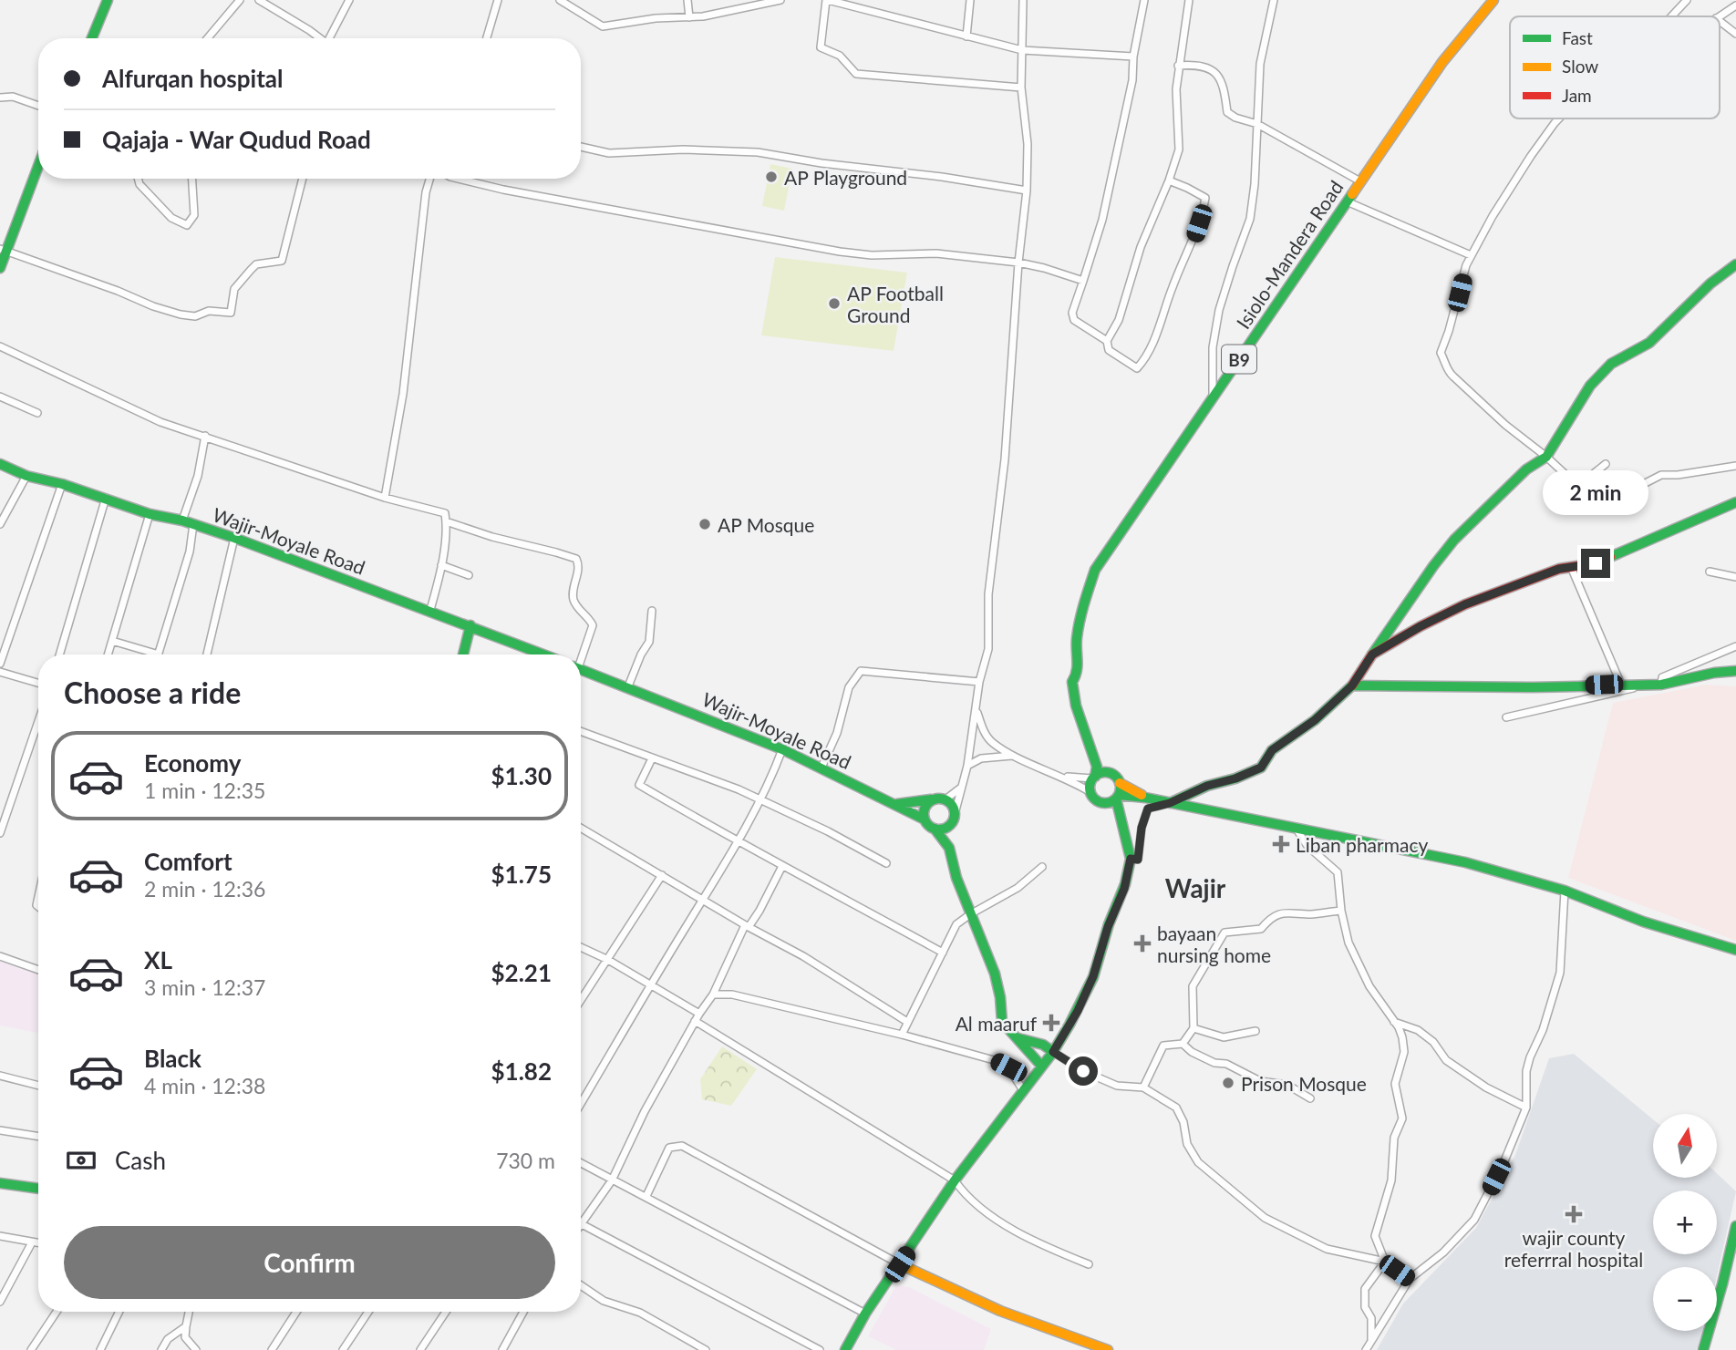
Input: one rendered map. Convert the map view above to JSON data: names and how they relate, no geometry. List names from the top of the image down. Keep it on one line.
{"streets":{"main road":["Isiolo-Mandera Road","B9","Wajir-Moyale Road"]},"districts":["Wajir"],"places":{"other":["AP Playground","AP Football Ground","AP Mosque","Prison Mosque"],"health":["Liban pharmacy","bayaan nursing home","Al maaruf","wajir county referrral hospital"]},"legend":["Fast","Slow","Jam"],"north":"top","page":{"banner":["Alfurqan hospital","Qajaja - War Qudud Road"],"bubble":"2 min","heading":"Choose a ride","list":[{"name":"Economy","note":"1 min · 12:35","value":"$1.30"},{"name":"Comfort","note":"2 min · 12:36","value":"$1.75"},{"name":"XL","note":"3 min · 12:37","value":"$2.21"},{"name":"Black","note":"4 min · 12:38","value":"$1.82"}],"map_buttons":["+","−"],"pay":["Cash","730 m"],"buttons":"Confirm"}}
